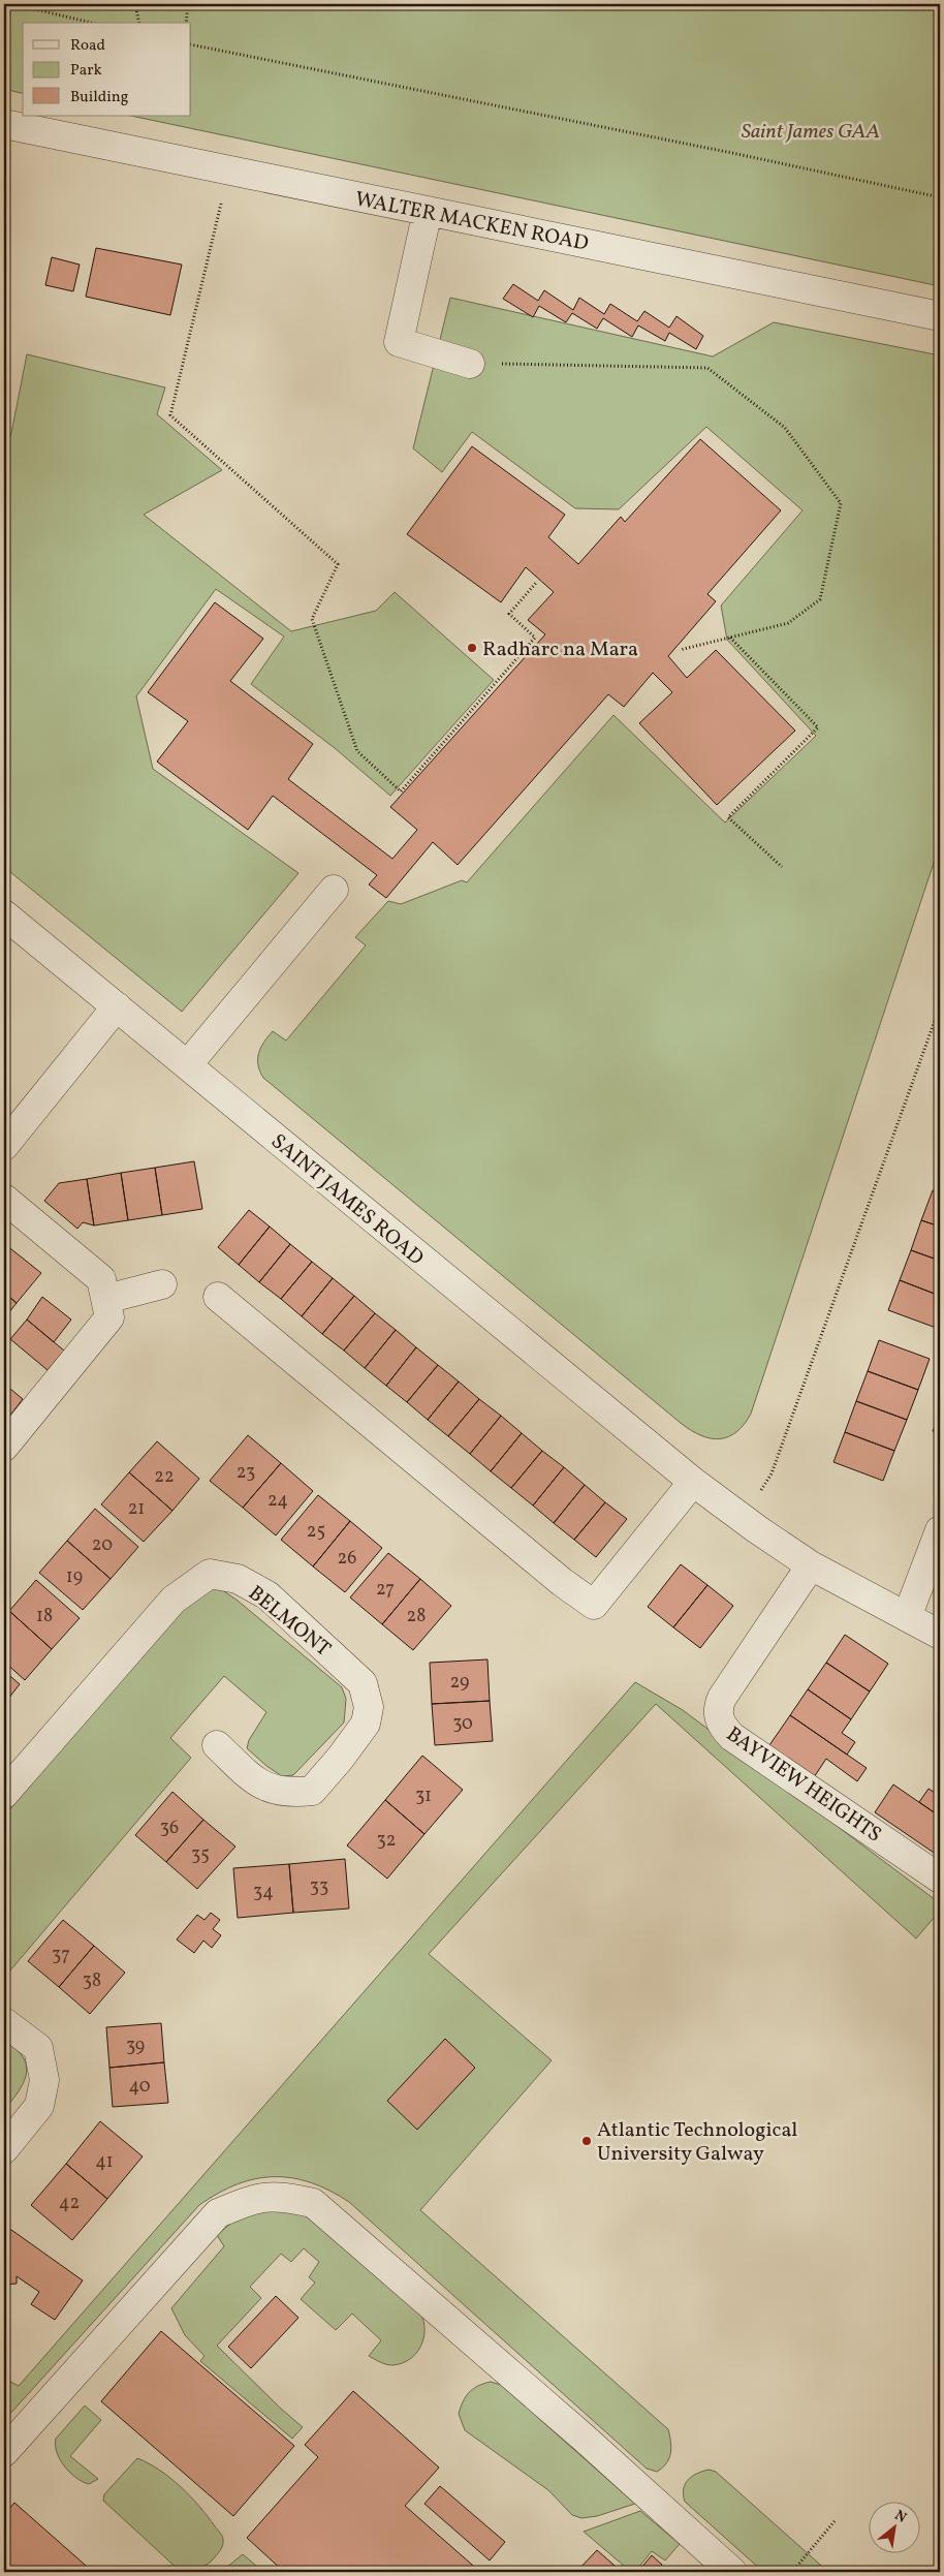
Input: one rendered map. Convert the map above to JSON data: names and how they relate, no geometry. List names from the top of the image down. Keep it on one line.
{"streets":{"street":["WALTER MACKEN ROAD","SAINT JAMES ROAD","BELMONT","BAYVIEW HEIGHTS"]},"crossings":[["SAINT JAMES ROAD","BAYVIEW HEIGHTS"]],"parks":["Saint James GAA"],"places":["Radharc na Mara","Atlantic Technological University Galway"],"house_numbers":["23","22","24","21","25","20","26","19","27","18","28","29","30","31","36","32","35","33","34","37","38","39","40","41","42"],"legend":["Road","Park","Building"],"north":"top right"}
